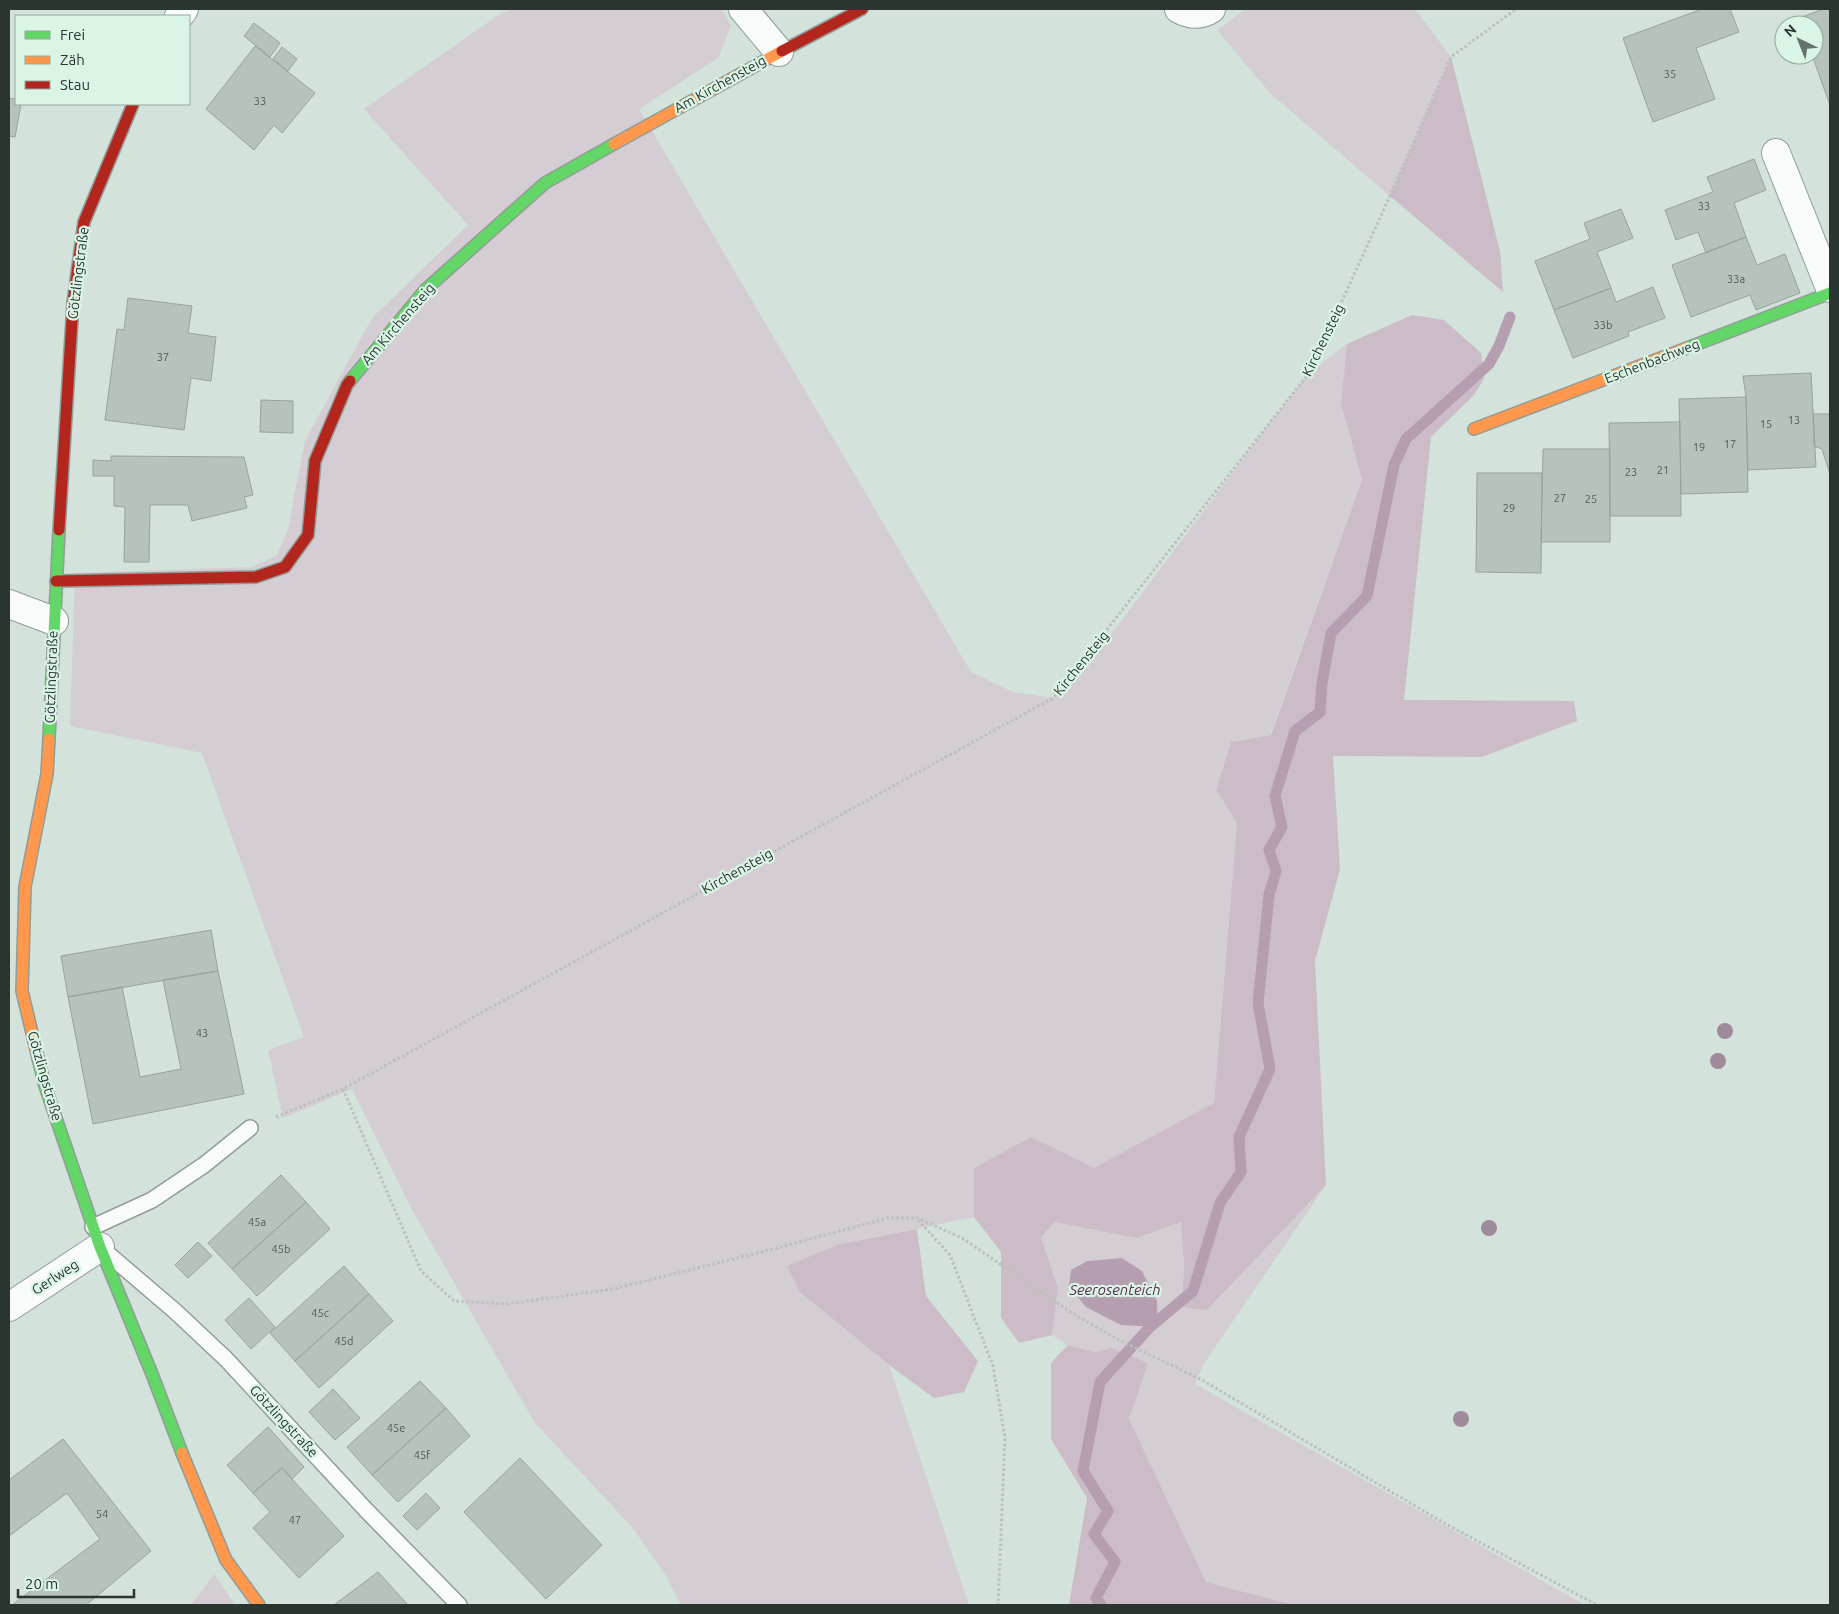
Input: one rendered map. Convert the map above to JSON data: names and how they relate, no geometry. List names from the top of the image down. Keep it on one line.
{"streets":{"street":["Am Kirchensteig","Götzlingstraße","Eschenbachweg","Gerlweg"],"path":["Kirchensteig"]},"crossings":[["Am Kirchensteig","Götzlingstraße"],["Götzlingstraße","Gerlweg"]],"water":["Seerosenteich"],"house_numbers":["35","33","33","33a","33b","37","13","15","17","19","21","23","27","25","29","43","45a","45b","45c","45d","45e","45f","54","47"],"legend":["Frei","Zäh","Stau"],"scale_bar":"20 m","north":"top left"}
